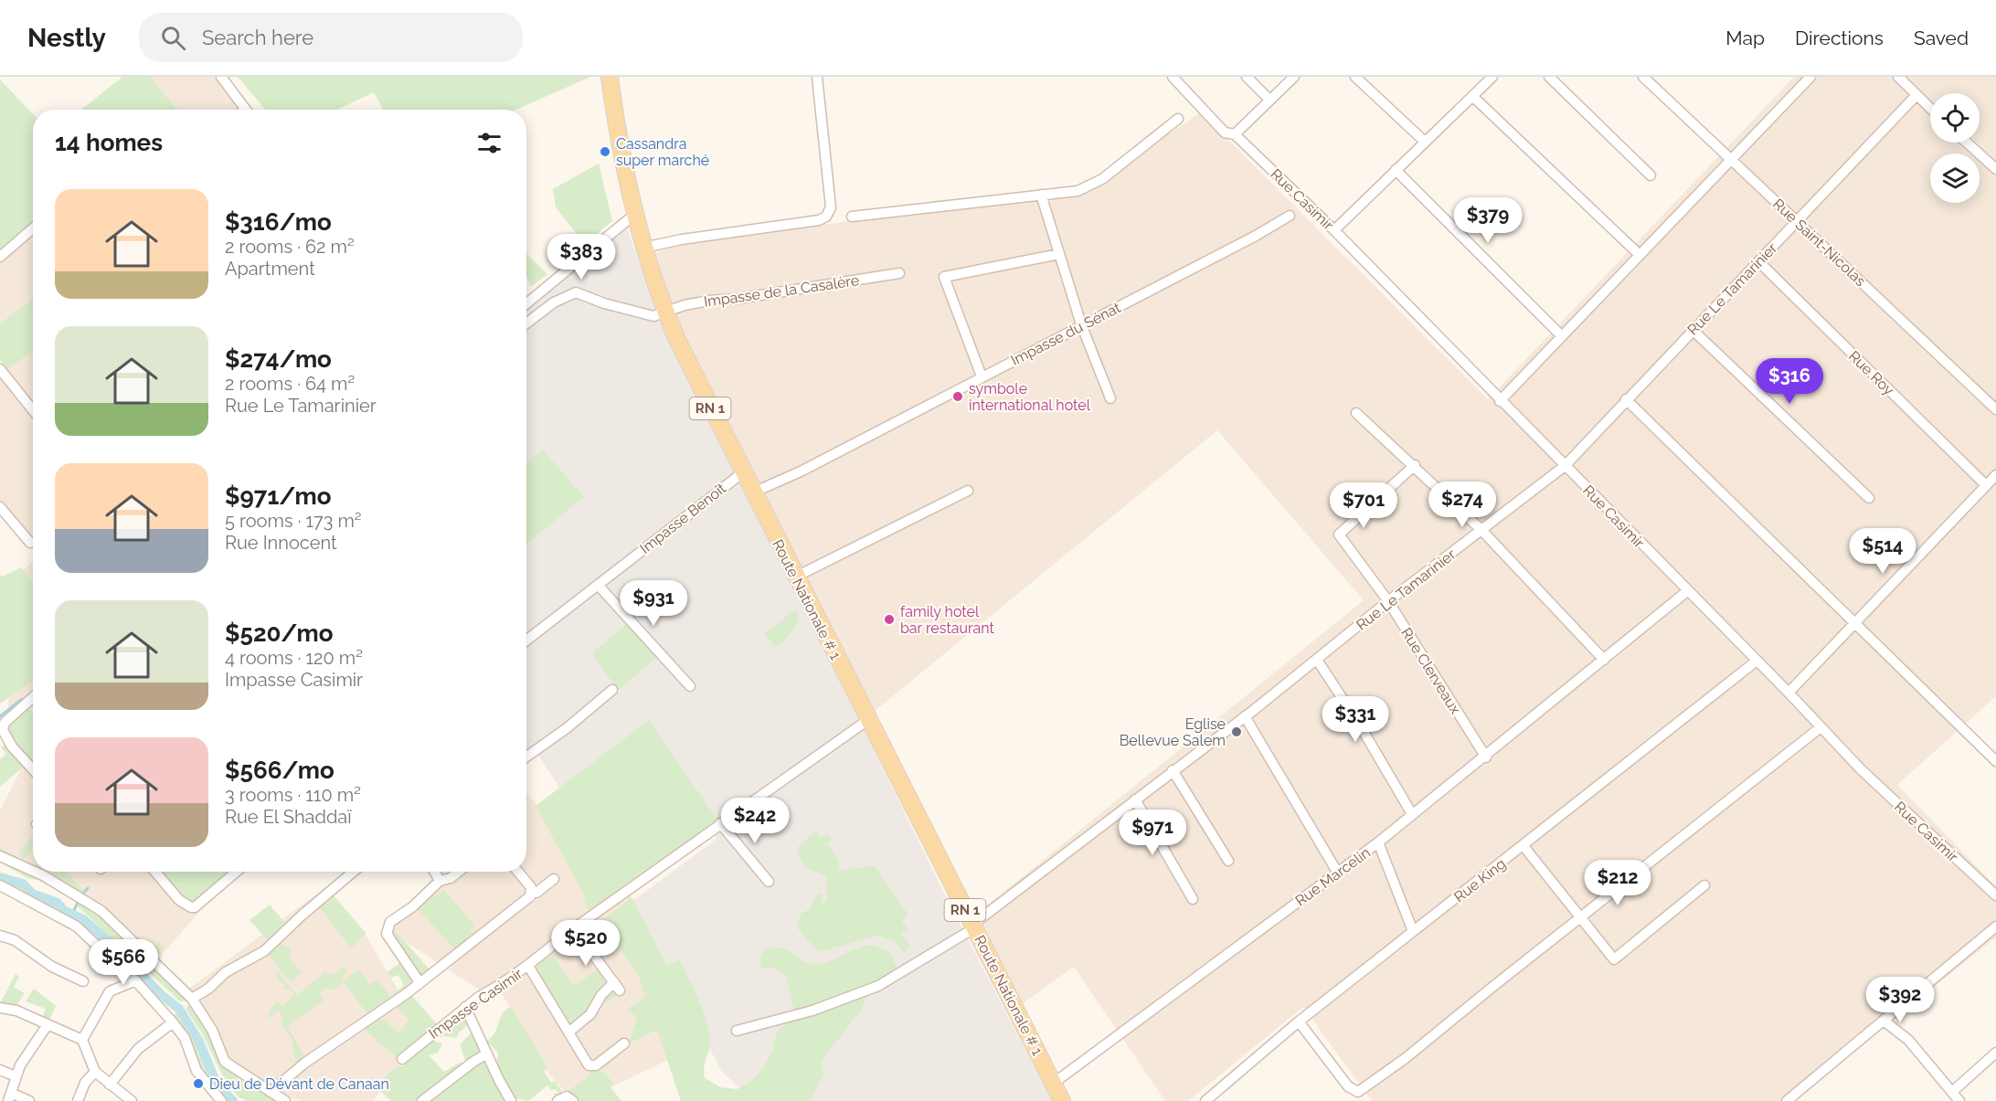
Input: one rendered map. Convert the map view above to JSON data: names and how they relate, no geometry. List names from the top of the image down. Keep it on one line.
{"streets":{"main road":["RN 1","Route Nationale # 1"],"street":["Rue Casimir","Rue Saint-Nicolas","Rue Le Tamarinier","Impasse de la Casalère","Impasse du Sénat","Rue Roy","Impasse Benoît","Rue Clerveaux","Rue Marcelin","Rue King","Impasse Casimir"]},"crossings":[["Rue Casimir","Rue Le Tamarinier"],["Rue Casimir","Rue Marcelin"],["Rue Casimir","Rue King"],["Rue Saint-Nicolas","Rue Le Tamarinier"],["Rue Le Tamarinier","Rue Roy"],["Rue Le Tamarinier","Route Nationale # 1"],["Rue Le Tamarinier","Rue Clerveaux"],["Impasse de la Casalère","Route Nationale # 1"],["Impasse du Sénat","Route Nationale # 1"],["Impasse Benoît","Route Nationale # 1"],["Route Nationale # 1","Rue Marcelin"],["Route Nationale # 1","Impasse Casimir"],["Rue Clerveaux","Rue Marcelin"]],"places":["Cassandra super marché","symbole international hotel","family hotel bar restaurant","Eglise Bellevue Salem","Dieu de Dévant de Canaan"],"page":{"header":"Nestly","search":"Search here","nav":["Map","Directions","Saved"],"heading":"14 homes","list":[{"name":"$316/mo","note":"2 rooms · 62 m² · Apartment"},{"name":"$274/mo","note":"2 rooms · 64 m² · Rue Le Tamarinier"},{"name":"$971/mo","note":"5 rooms · 173 m² · Rue Innocent"},{"name":"$520/mo","note":"4 rooms · 120 m² · Impasse Casimir"},{"name":"$566/mo","note":"3 rooms · 110 m² · Rue El Shaddaï"}],"price":["$379","$383","$316","$274","$701","$514","$931","$331","$242","$971","$212","$520","$566","$392"]}}
